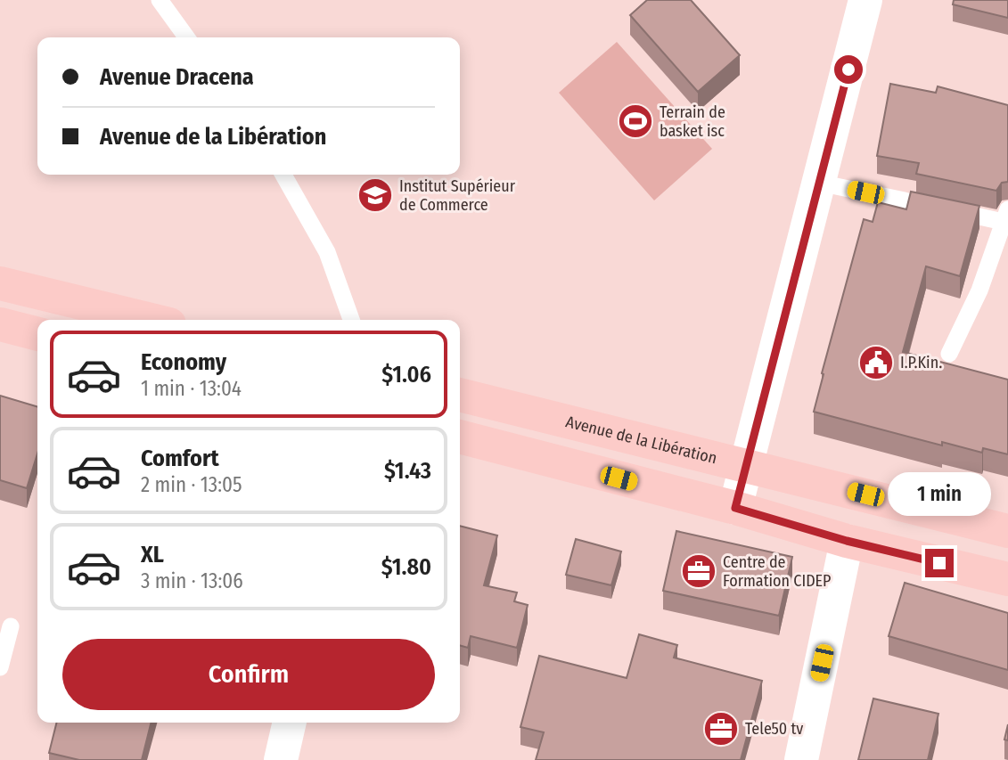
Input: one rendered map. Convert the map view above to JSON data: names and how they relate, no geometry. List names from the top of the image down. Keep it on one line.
{"streets":{"main road":["Avenue de la Libération"]},"places":{"sports":["Terrain de basket isc"],"school or university":["Institut Supérieur de Commerce"],"public building":["I.P.Kin."],"office":["Centre de Formation CIDEP","Tele50 tv"]},"page":{"banner":["Avenue Dracena","Avenue de la Libération"],"list":[{"name":"Economy","note":"1 min · 13:04","value":"$1.06"},{"name":"Comfort","note":"2 min · 13:05","value":"$1.43"},{"name":"XL","note":"3 min · 13:06","value":"$1.80"}],"bubble":"1 min","buttons":"Confirm"}}
